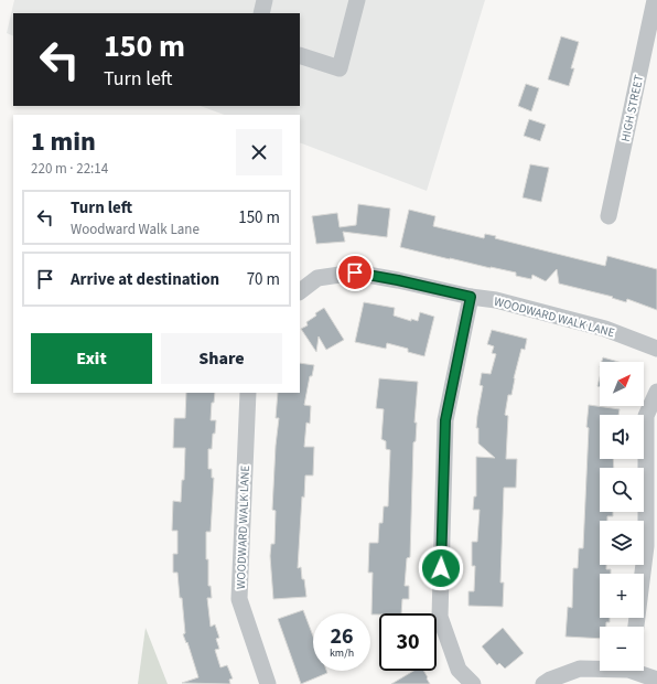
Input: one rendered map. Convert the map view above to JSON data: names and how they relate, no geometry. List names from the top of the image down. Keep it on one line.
{"streets":{"street":["HIGH STREET","WOODWARD WALK LANE"]},"north":"top right","page":{"turn":["150 m","Turn left"],"heading":["1 min","220 m · 22:14"],"list":[{"name":"Turn left","note":"Woodward Walk Lane","value":"150 m"},{"name":"Arrive at destination","value":"70 m"}],"buttons":["Exit","Share"],"map_buttons":["+","−"],"speed":"26 km/h","limit":"30"}}
